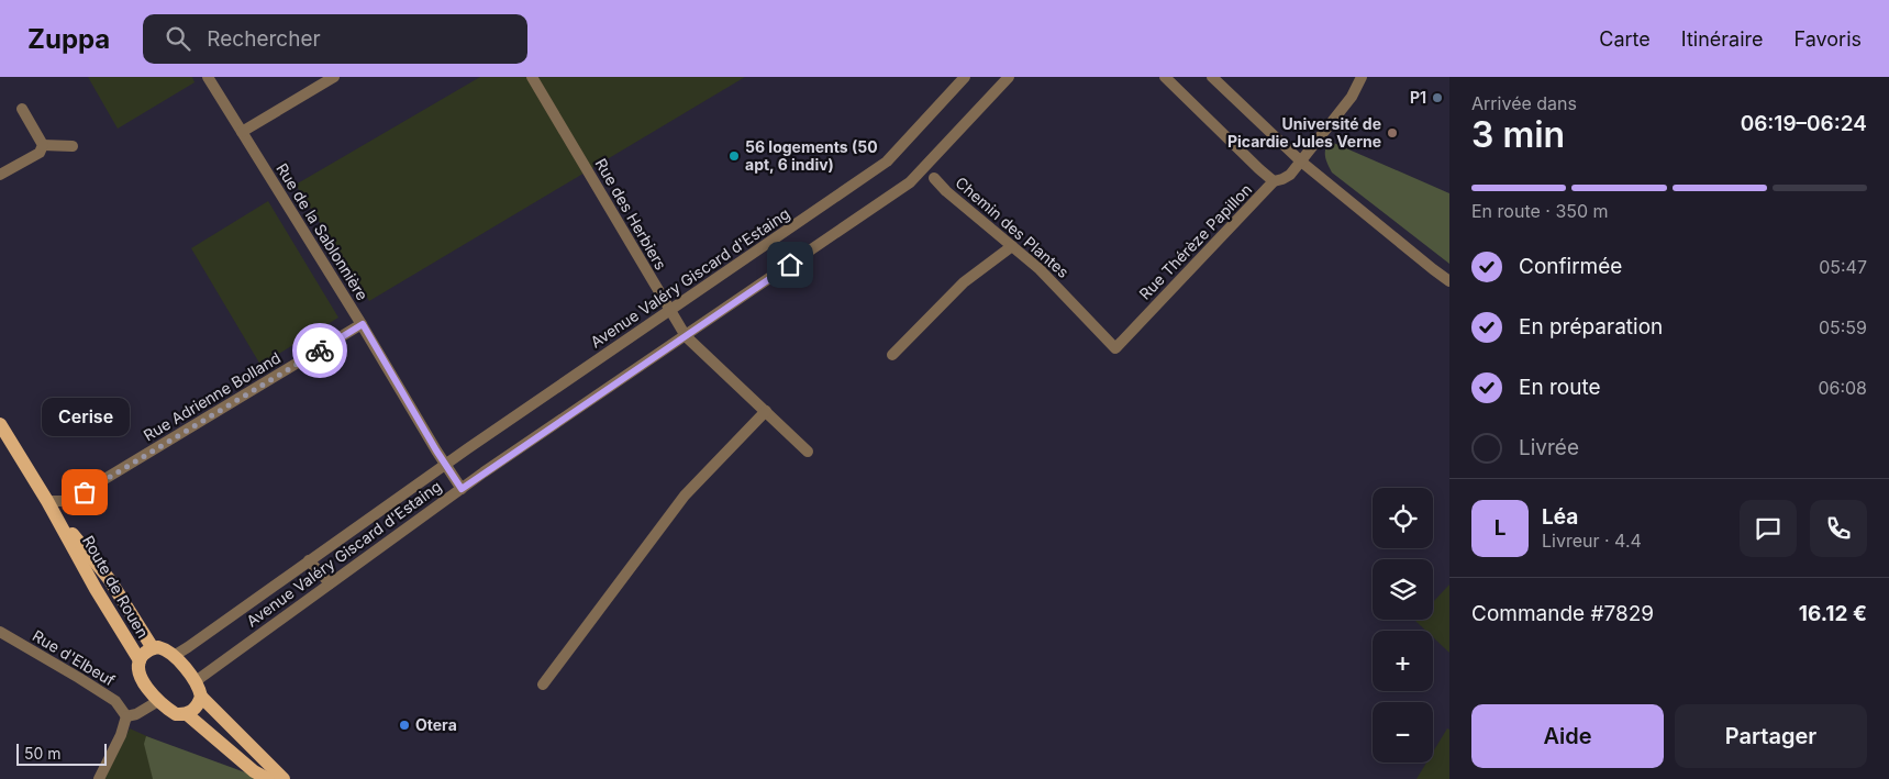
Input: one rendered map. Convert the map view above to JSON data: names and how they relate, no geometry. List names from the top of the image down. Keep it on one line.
{"streets":{"main road":["Route de Rouen"],"street":["Rue des Herbiers","Chemin des Plantes","Rue de la Sablonnière","Rue Thérèze Papillon","Avenue Valéry Giscard d'Estaing","Rue Adrienne Bolland","Rue d'Elbeuf"]},"crossings":[["Rue des Herbiers","Avenue Valéry Giscard d'Estaing"],["Chemin des Plantes","Rue Thérèze Papillon"],["Rue de la Sablonnière","Avenue Valéry Giscard d'Estaing"],["Rue de la Sablonnière","Rue Adrienne Bolland"],["Avenue Valéry Giscard d'Estaing","Route de Rouen"],["Rue Adrienne Bolland","Route de Rouen"]],"places":["P1","Université de Picardie Jules Verne","56 logements (50 apt, 6 indiv)","Cerise","Otera"],"scale_bar":"50 m","page":{"header":"Zuppa","search":"Rechercher","nav":["Carte","Itinéraire","Favoris"],"heading":["3 min","Arrivée dans","06:19–06:24"],"panel":["Léa","Livreur · 4.4","Commande #7829","16.12 €"],"bar":"En route · 350 m","list":[["Confirmée","05:47"],["En préparation","05:59"],["En route","06:08"],"Livrée"],"bubble":"Cerise","map_buttons":["+","−"],"round":"L","buttons":["Aide","Partager"],"scale":"50 m"}}
